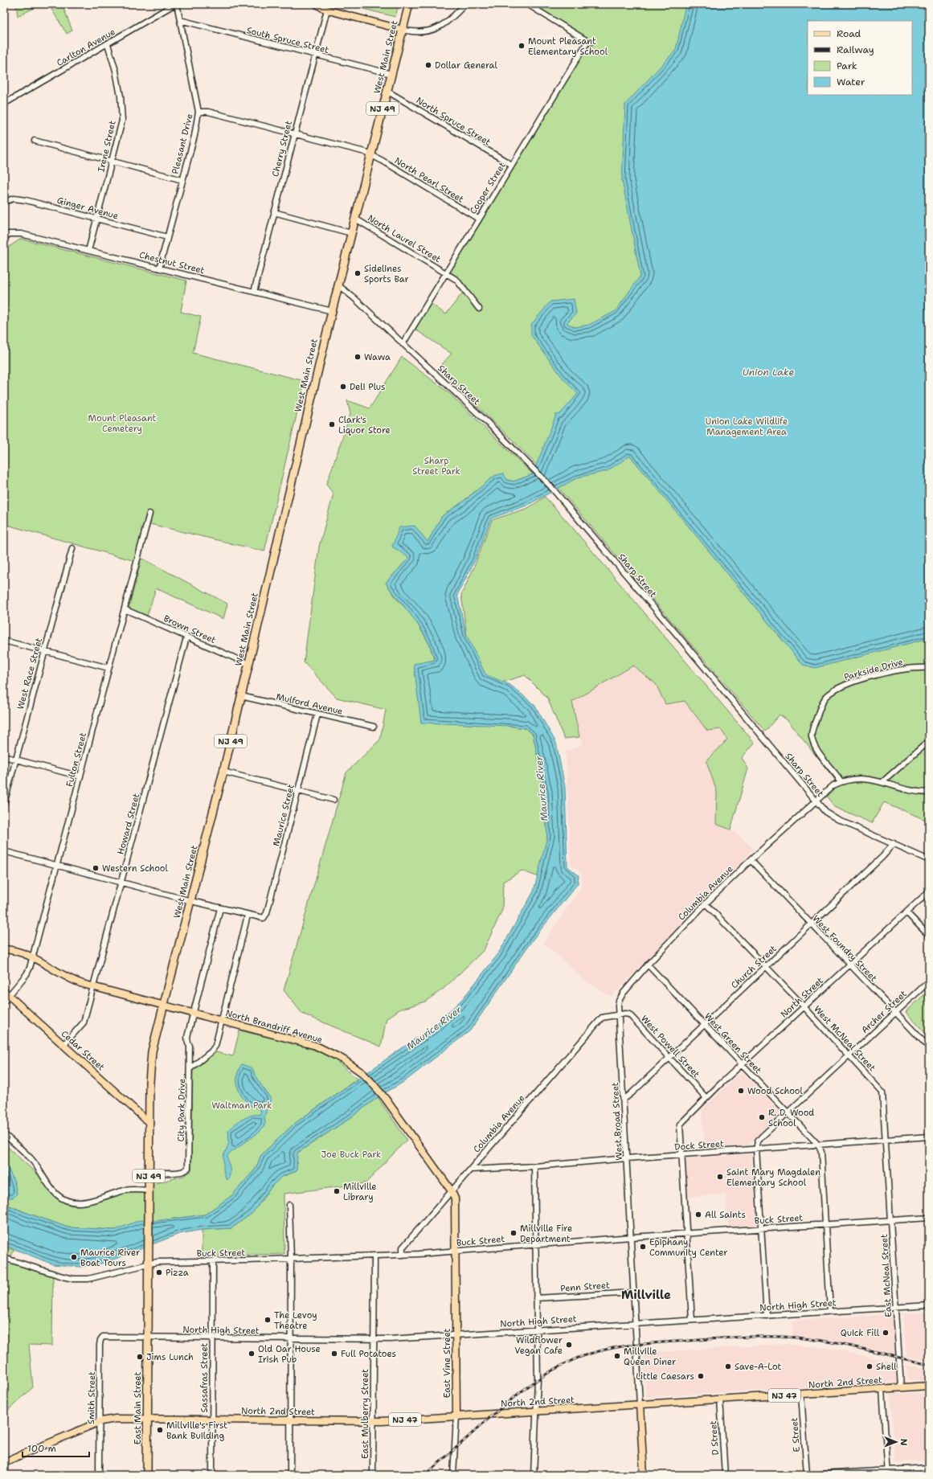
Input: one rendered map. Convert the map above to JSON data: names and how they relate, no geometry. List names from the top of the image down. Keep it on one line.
{"streets":{"highway":["West Main Street","NJ 49","East Main Street"],"main road":["North Brandriff Avenue","Cedar Street","East Vine Street","North 2nd Street","NJ 47"],"street":["South Spruce Street","Carlton Avenue","North Spruce Street","Pleasant Drive","Irene Street","Cherry Street","North Pearl Street","Cooper Street","Ginger Avenue","North Laurel Street","Chestnut Street","Sharp Street","Brown Street","Parkside Drive","West Race Street","Mulford Avenue","Fulton Street","Maurice Street","Howard Street","Columbia Avenue","West Foundry Street","Church Street","North Street","Archer Street","West McNeal Street","West Green Street","West Powell Street","City Park Drive","West Broad Street","Dock Street","Buck Street","East McNeal Street","Penn Street","North High Street","Sassafras Street","Smith Street","East Mulberry Street","E Street","D Street"]},"crossings":[["South Spruce Street","West Main Street"],["South Spruce Street","Pleasant Drive"],["South Spruce Street","Cherry Street"],["Carlton Avenue","Pleasant Drive"],["Carlton Avenue","Irene Street"],["West Main Street","North Spruce Street"],["West Main Street","North Pearl Street"],["West Main Street","North Laurel Street"],["West Main Street","Chestnut Street"],["West Main Street","Sharp Street"],["West Main Street","Brown Street"],["West Main Street","Mulford Avenue"],["West Main Street","North Brandriff Avenue"],["West Main Street","Cedar Street"],["West Main Street","City Park Drive"],["West Main Street","Buck Street"],["West Main Street","East Main Street"],["North Spruce Street","Cooper Street"],["Pleasant Drive","North Pearl Street"],["Pleasant Drive","Ginger Avenue"],["Pleasant Drive","Chestnut Street"],["Irene Street","Ginger Avenue"],["Irene Street","Chestnut Street"],["Cherry Street","North Pearl Street"],["Cherry Street","Chestnut Street"],["North Pearl Street","Cooper Street"],["Cooper Street","North Laurel Street"],["Cooper Street","Sharp Street"],["Sharp Street","Columbia Avenue"],["Sharp Street","Church Street"],["Brown Street","Fulton Street"],["Brown Street","Howard Street"],["Parkside Drive","Columbia Avenue"],["Mulford Avenue","Maurice Street"],["Fulton Street","North Brandriff Avenue"],["Fulton Street","Cedar Street"],["Howard Street","North Brandriff Avenue"],["Howard Street","Cedar Street"],["Columbia Avenue","West Foundry Street"],["Columbia Avenue","North Brandriff Avenue"],["Columbia Avenue","West McNeal Street"],["Columbia Avenue","West Green Street"],["Columbia Avenue","West Powell Street"],["Columbia Avenue","West Broad Street"],["Columbia Avenue","Dock Street"],["Columbia Avenue","Buck Street"],["Columbia Avenue","East Vine Street"],["West Foundry Street","Church Street"],["West Foundry Street","North Street"],["West Foundry Street","Archer Street"],["Church Street","West McNeal Street"],["Church Street","West Green Street"],["Church Street","West Powell Street"],["Church Street","West Broad Street"],["North Street","West McNeal Street"],["North Street","West Green Street"],["North Street","West Powell Street"],["North Street","Dock Street"],["Archer Street","West McNeal Street"],["Archer Street","West Green Street"],["Archer Street","Dock Street"],["North Brandriff Avenue","City Park Drive"],["North Brandriff Avenue","East Vine Street"],["West McNeal Street","Dock Street"],["West McNeal Street","Buck Street"],["West McNeal Street","East McNeal Street"],["West Green Street","Dock Street"],["West Powell Street","West Broad Street"],["West Broad Street","Dock Street"],["West Broad Street","Buck Street"],["West Broad Street","Penn Street"],["West Broad Street","North High Street"],["West Broad Street","North 2nd Street"],["Buck Street","East McNeal Street"],["Buck Street","East Vine Street"],["Buck Street","Sassafras Street"],["Buck Street","East Main Street"],["Buck Street","East Mulberry Street"],["East McNeal Street","North High Street"],["East McNeal Street","North 2nd Street"],["North High Street","East Vine Street"],["North High Street","Sassafras Street"],["North High Street","Smith Street"],["North High Street","East Main Street"],["North High Street","East Mulberry Street"],["East Vine Street","North 2nd Street"],["Sassafras Street","North 2nd Street"],["North 2nd Street","NJ 47"],["North 2nd Street","East Main Street"],["North 2nd Street","East Mulberry Street"],["North 2nd Street","E Street"],["North 2nd Street","D Street"],["NJ 47","Smith Street"],["NJ 47","East Main Street"]],"districts":["Millville"],"water":["Union Lake","Maurice River"],"parks":["Mount Pleasant Cemetery","Union Lake Wildlife Management Area","Sharp Street Park","Waltman Park","Joe Buck Park"],"places":["Mount Pleasant Elementary School","Dollar General","Sidelines Sports Bar","Wawa","Deli Plus","Clark's Liquor Store","Western School","Wood School","R. D. Wood School","Saint Mary Magdalen Elementary School","Millville Library","All Saints","Millville Fire Department","Epiphany Community Center","Maurice River Boat Tours","Pizza","The Levoy Theatre","Quick Fill","Wildflower Vegan Cafe","Old Oar House Irish Pub","Full Potatoes","Millville Queen Diner","Jims Lunch","Save-A-Lot","Shell","Little Caesars","Millville's First Bank Building"],"legend":["Road","Railway","Park","Water"],"scale_bar":"100 m","north":"right"}
